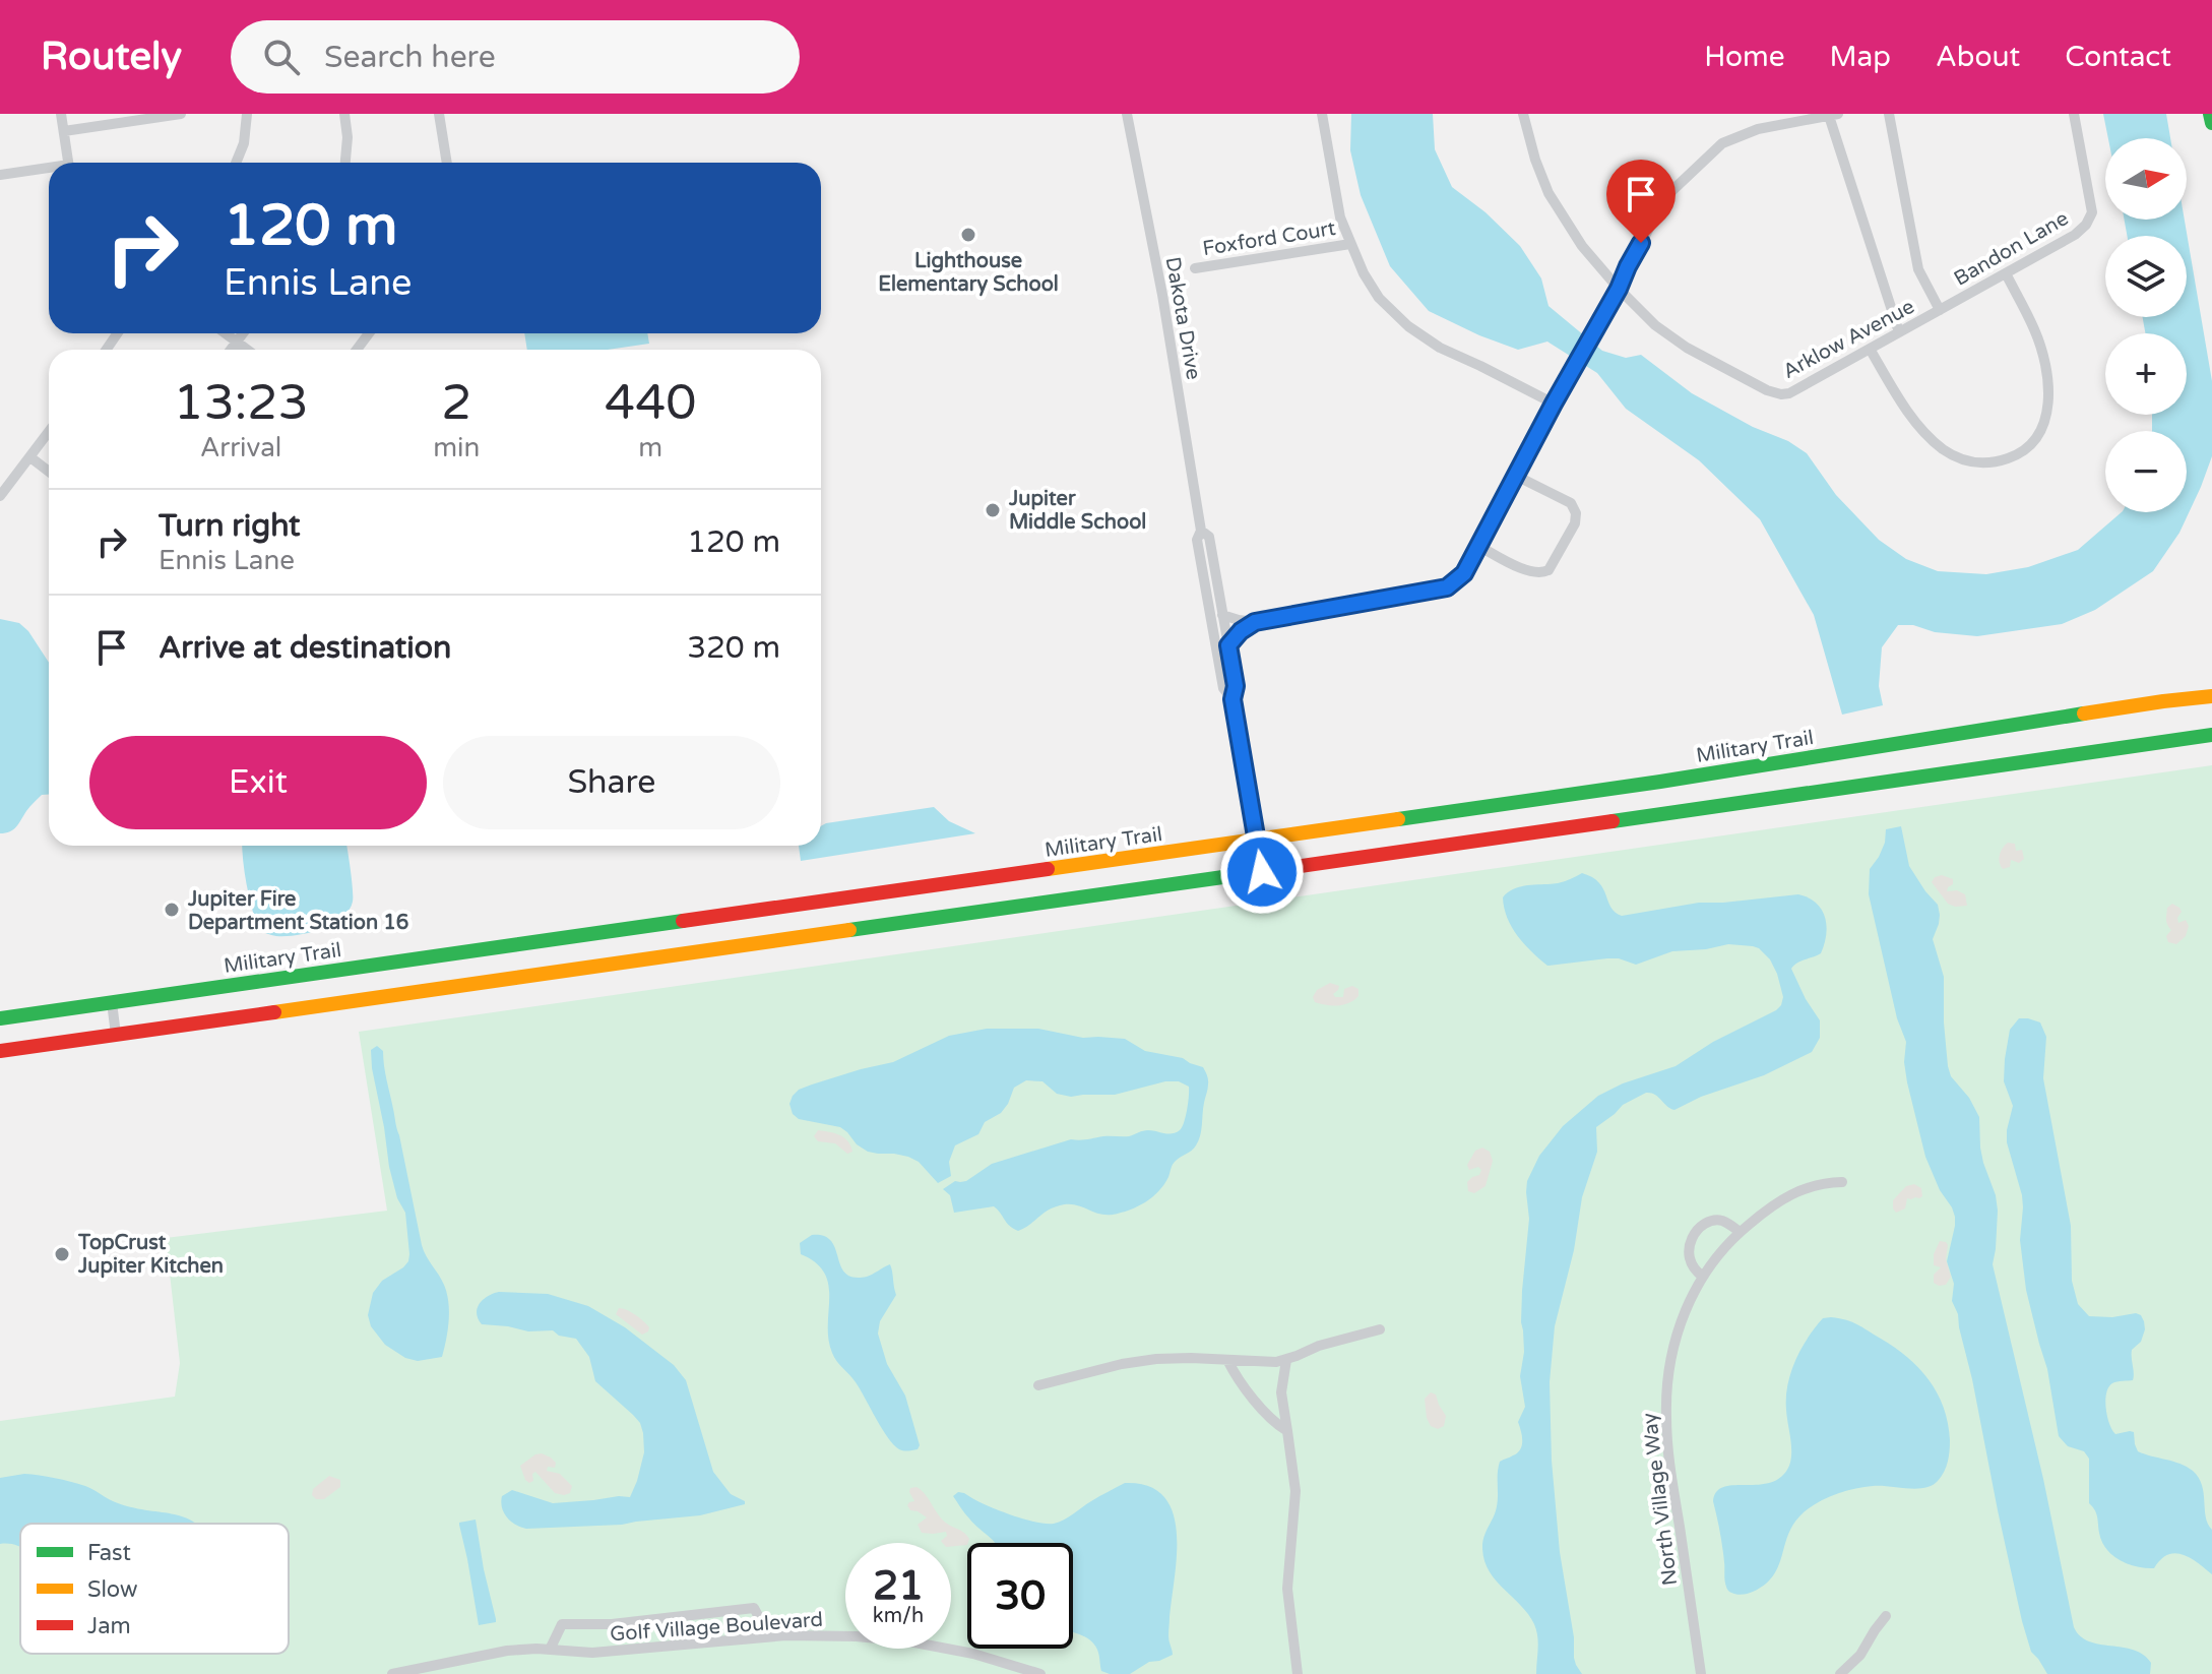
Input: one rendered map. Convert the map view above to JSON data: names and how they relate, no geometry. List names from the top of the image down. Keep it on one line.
{"streets":{"main road":["Military Trail"],"street":["Foxford Court","Bandon Lane","Dakota Drive","Arklow Avenue","North Village Way","Golf Village Boulevard"]},"crossings":[["Bandon Lane","Arklow Avenue"],["Dakota Drive","Military Trail"]],"places":["Lighthouse Elementary School","Jupiter Middle School","Jupiter Fire Department Station 16","TopCrust Jupiter Kitchen"],"legend":["Fast","Slow","Jam"],"north":"right","page":{"header":"Routely","search":"Search here","nav":["Home","Map","About","Contact"],"map_buttons":["+","−"],"turn":["120 m","Ennis Lane"],"eta":["13:23","Arrival","2","min","440","m"],"list":[{"name":"Turn right","note":"Ennis Lane","value":"120 m"},{"name":"Arrive at destination","value":"320 m"}],"buttons":["Exit","Share"],"speed":"21 km/h","limit":"30"}}
